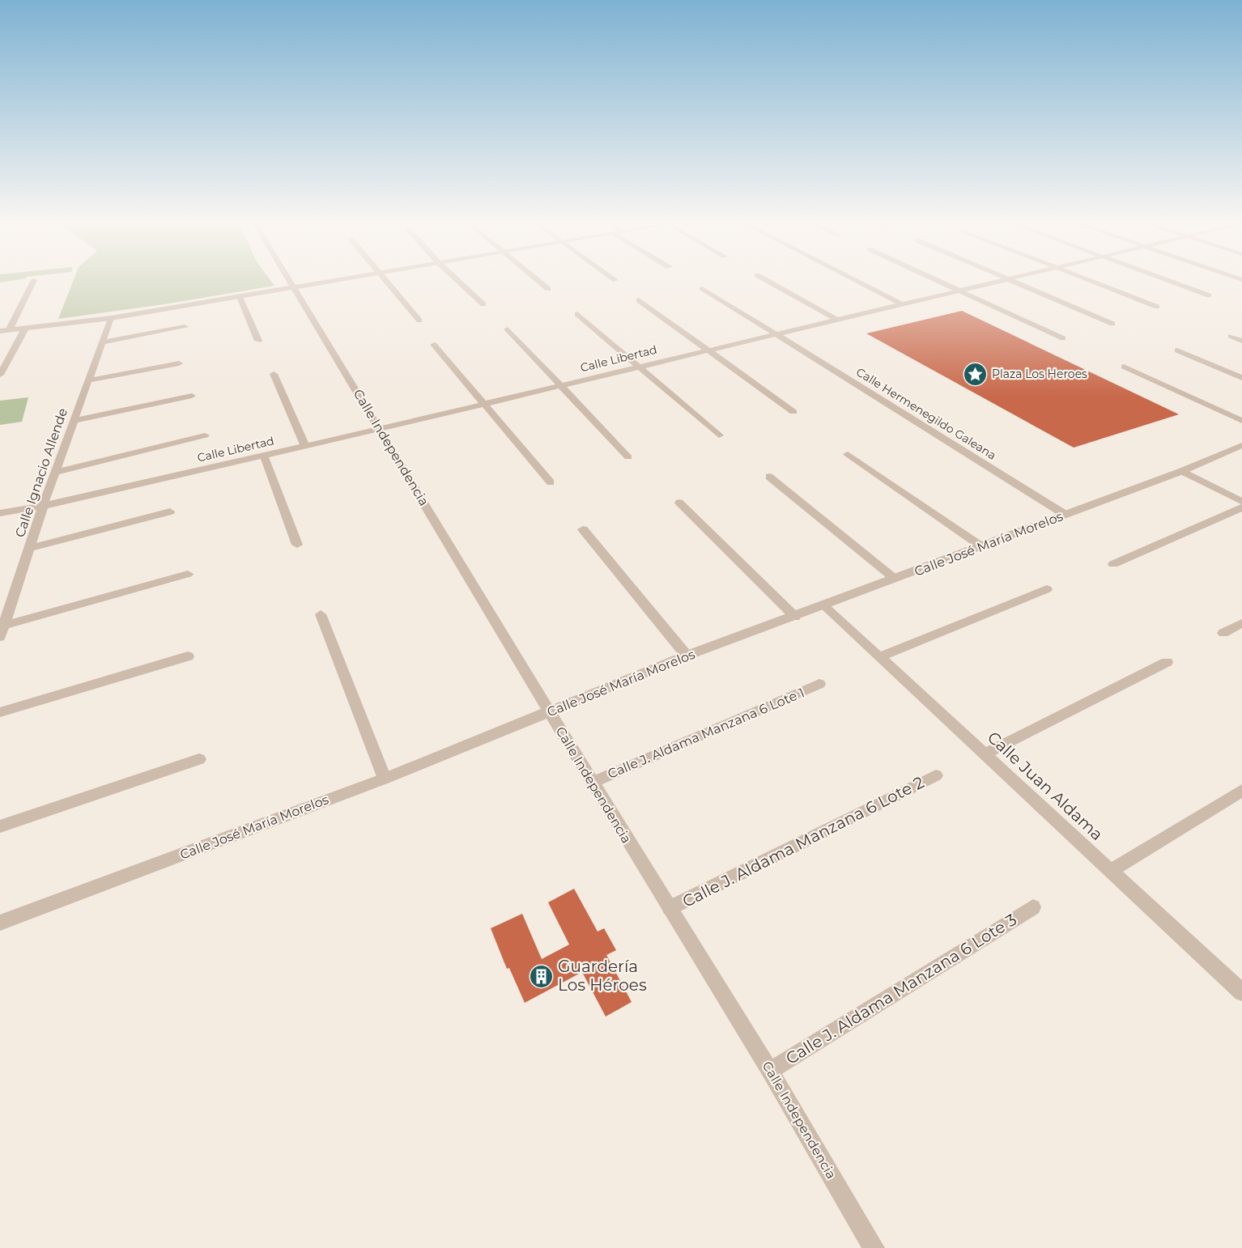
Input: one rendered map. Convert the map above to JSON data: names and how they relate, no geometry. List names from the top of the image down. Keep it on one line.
{"streets":{"street":["Calle Libertad","Calle Hermenegildo Galeana","Calle Independencia","Calle Ignacio Allende","Calle José María Morelos","Calle J. Aldama Manzana 6 Lote 1","Calle Juan Aldama","Calle J. Aldama Manzana 6 Lote 2","Calle J. Aldama Manzana 6 Lote 3"]},"crossings":[["Calle Libertad","Calle Hermenegildo Galeana"],["Calle Libertad","Calle Independencia"],["Calle Libertad","Calle Ignacio Allende"],["Calle Hermenegildo Galeana","Calle José María Morelos"],["Calle Independencia","Calle José María Morelos"],["Calle Independencia","Calle J. Aldama Manzana 6 Lote 1"],["Calle Independencia","Calle J. Aldama Manzana 6 Lote 2"],["Calle Independencia","Calle J. Aldama Manzana 6 Lote 3"],["Calle José María Morelos","Calle Juan Aldama"]],"places":{"place":["Plaza Los Heroes"],"building":["Guardería Los Héroes"]}}
